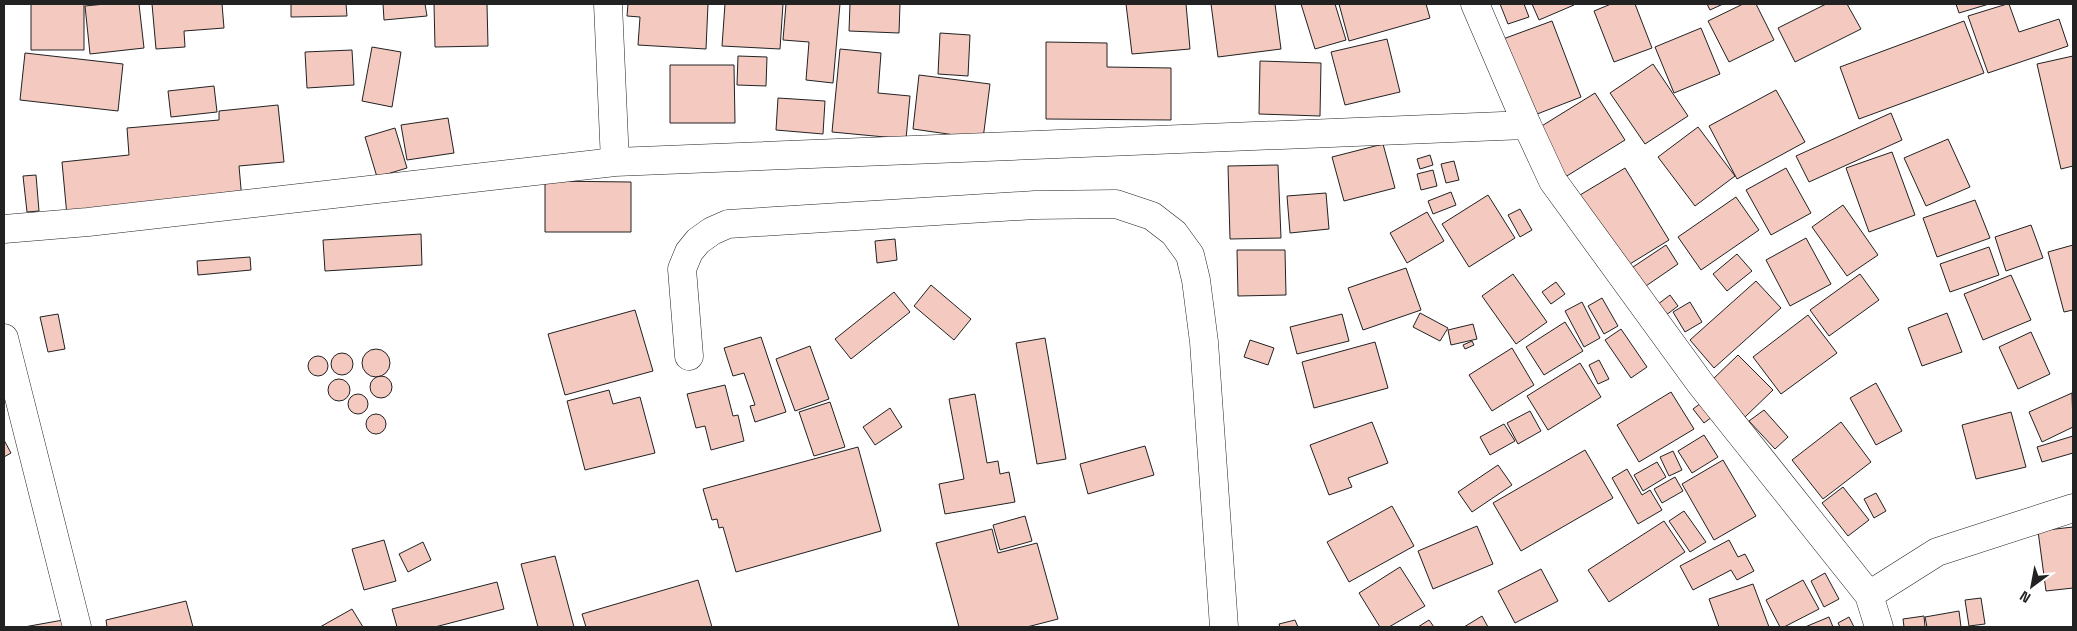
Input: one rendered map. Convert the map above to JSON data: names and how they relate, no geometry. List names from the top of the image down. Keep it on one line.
{"north":"bottom left"}
